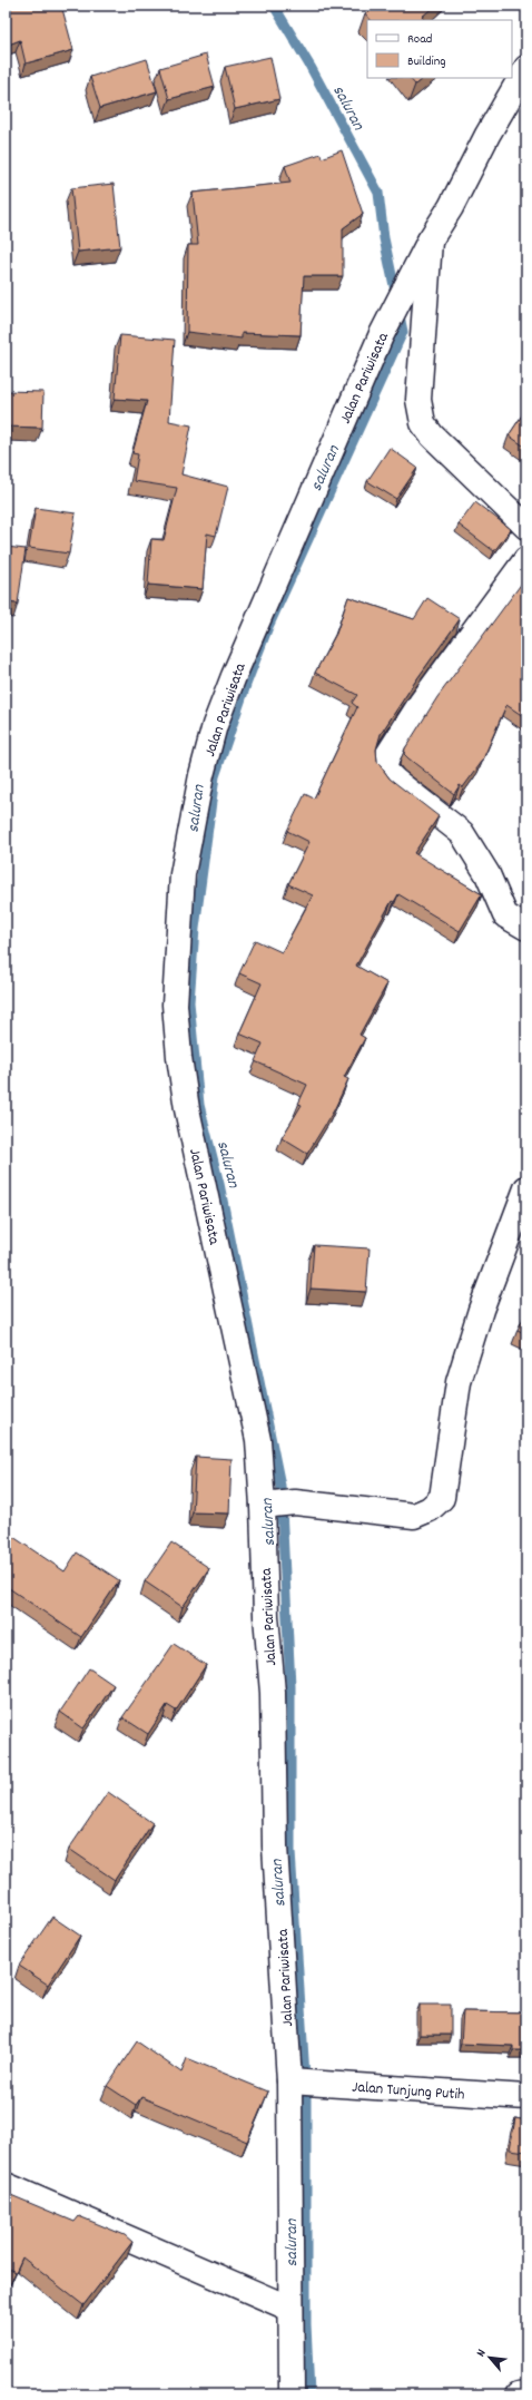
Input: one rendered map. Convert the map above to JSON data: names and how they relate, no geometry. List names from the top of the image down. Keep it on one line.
{"streets":{"street":["Jalan Pariwisata","Jalan Tunjung Putih"]},"crossings":[["Jalan Pariwisata","Jalan Tunjung Putih"]],"water":["saluran"],"legend":["Road","Building"],"north":"top left"}
